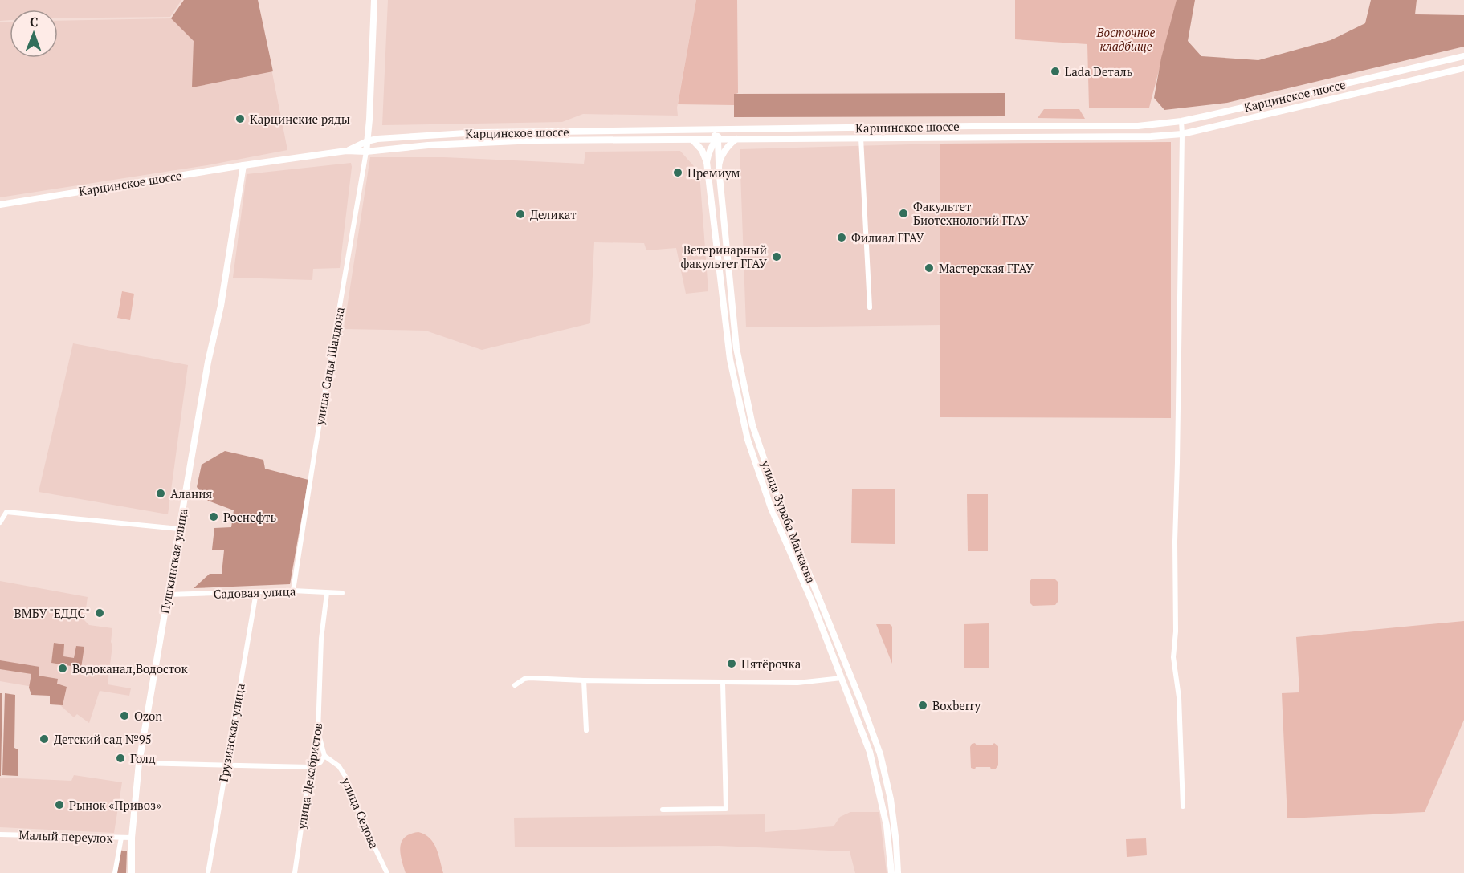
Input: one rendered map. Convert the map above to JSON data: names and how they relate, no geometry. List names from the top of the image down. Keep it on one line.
{"streets":{"main road":["Карцинское шоссе","улица Сады Шалдона","улица Зураба Магкаева","Пушкинская улица"],"street":["Садовая улица","Грузинская улица","улица Декабристов","улица Седова","Малый переулок"]},"crossings":[["Карцинское шоссе","улица Сады Шалдона"],["Карцинское шоссе","улица Зураба Магкаева"],["Карцинское шоссе","Пушкинская улица"],["улица Сады Шалдона","Садовая улица"],["Пушкинская улица","Садовая улица"],["Пушкинская улица","Малый переулок"],["Садовая улица","Грузинская улица"],["Садовая улица","улица Декабристов"]],"parks":["Восточное кладбище"],"places":["Lada Dеталь","Карцинские ряды","Премиум","Факультет Биотехнологий ГГАУ","Деликат","Филиал ГГАУ","Ветеринарный факультет ГГАУ","Мастерская ГГАУ","Алания","Роснефть","ВМБУ \"ЕДДС\"","Пятёрочка","Водоканал,Водосток","Boxberry","Ozon","Детский сад №95","Голд","Рынок «Привоз»"],"north":"top"}
